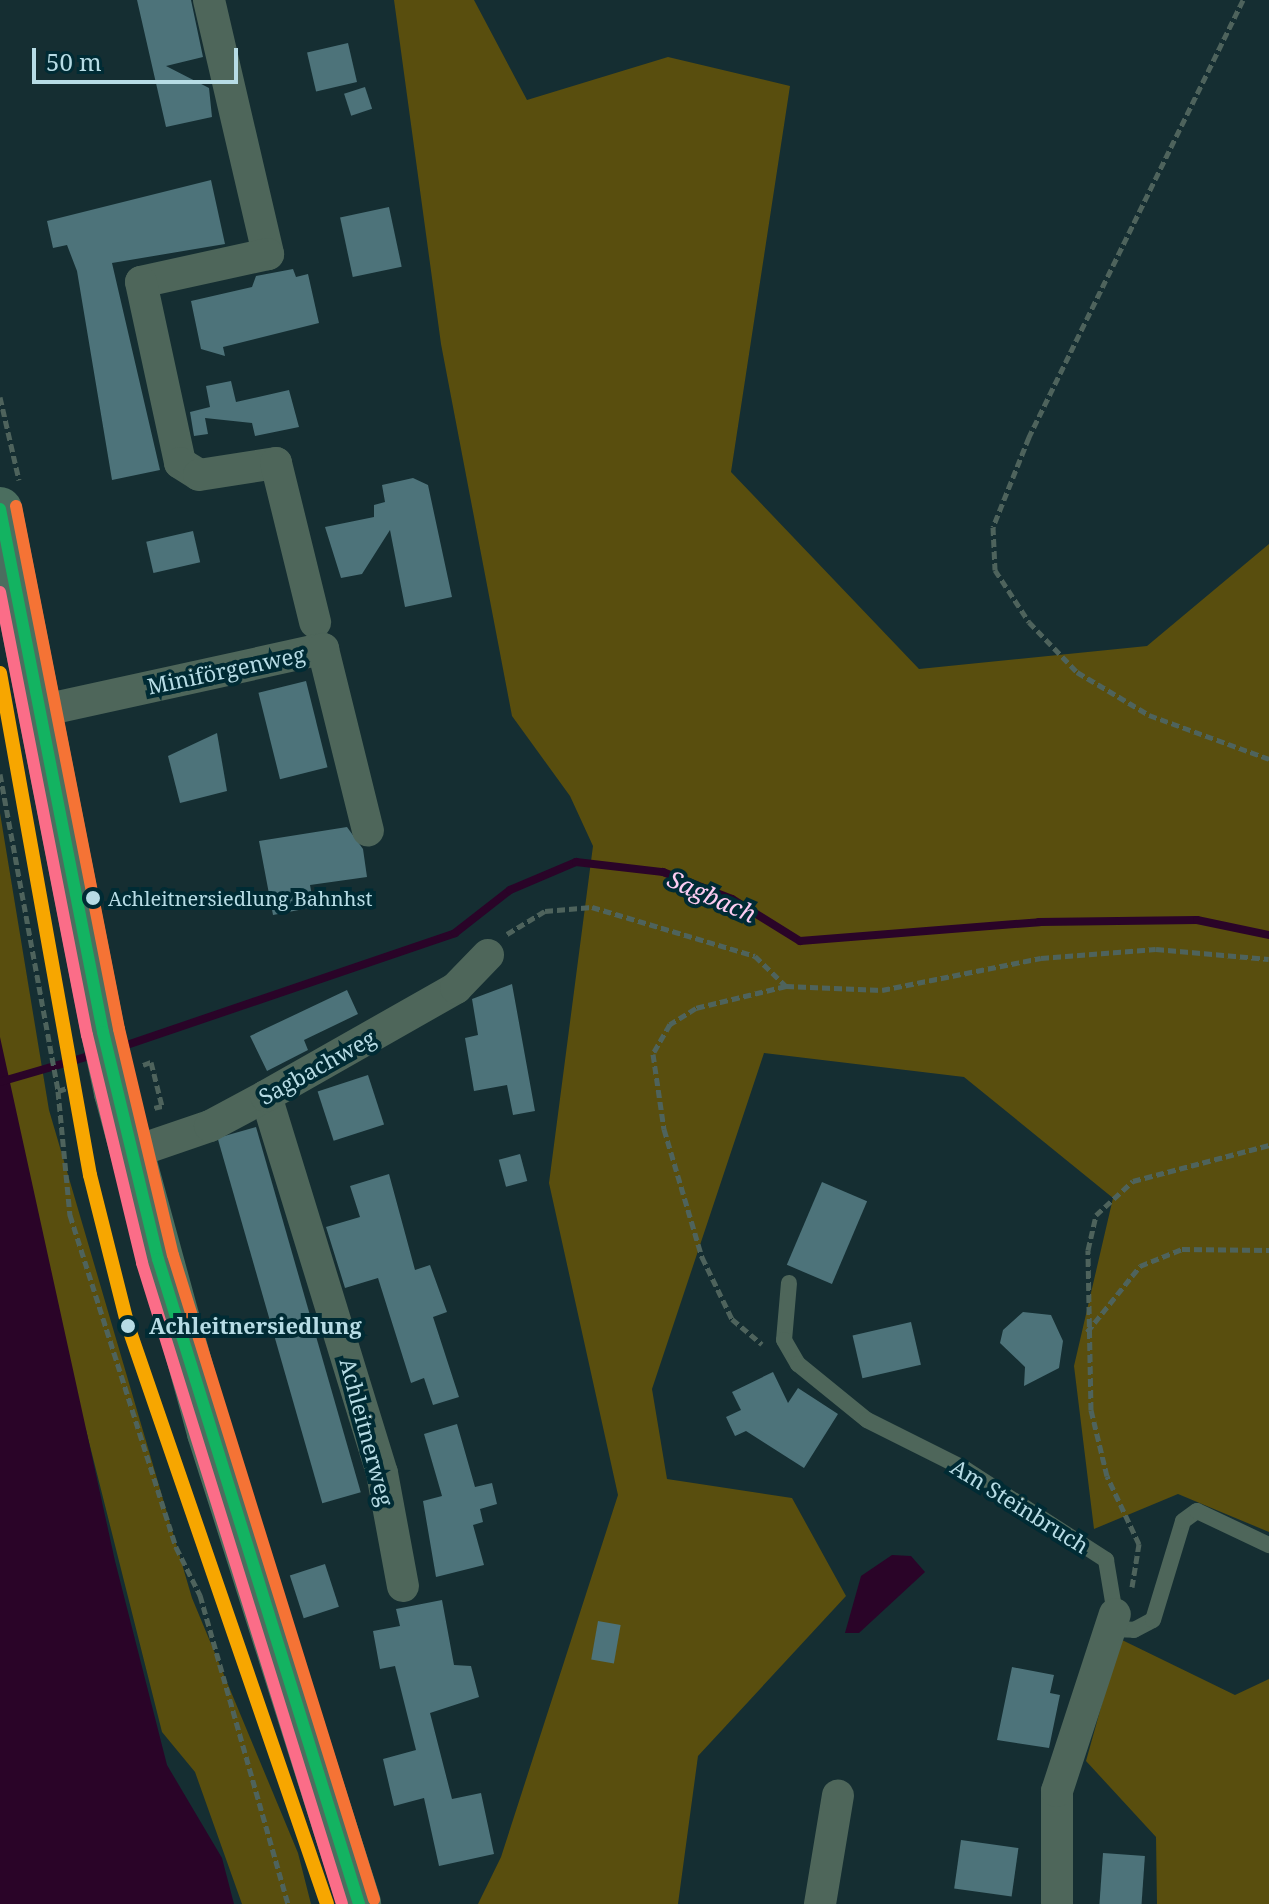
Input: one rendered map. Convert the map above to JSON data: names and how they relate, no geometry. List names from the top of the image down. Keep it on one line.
{"streets":{"street":["Miniförgenweg","Sagbachweg","Achleitnerweg","Am Steinbruch"]},"crossings":[["Sagbachweg","Achleitnerweg"]],"water":["Sagbach"],"places":["Achleitnersiedlung Bahnhst","Achleitnersiedlung"],"scale_bar":"50 m"}
